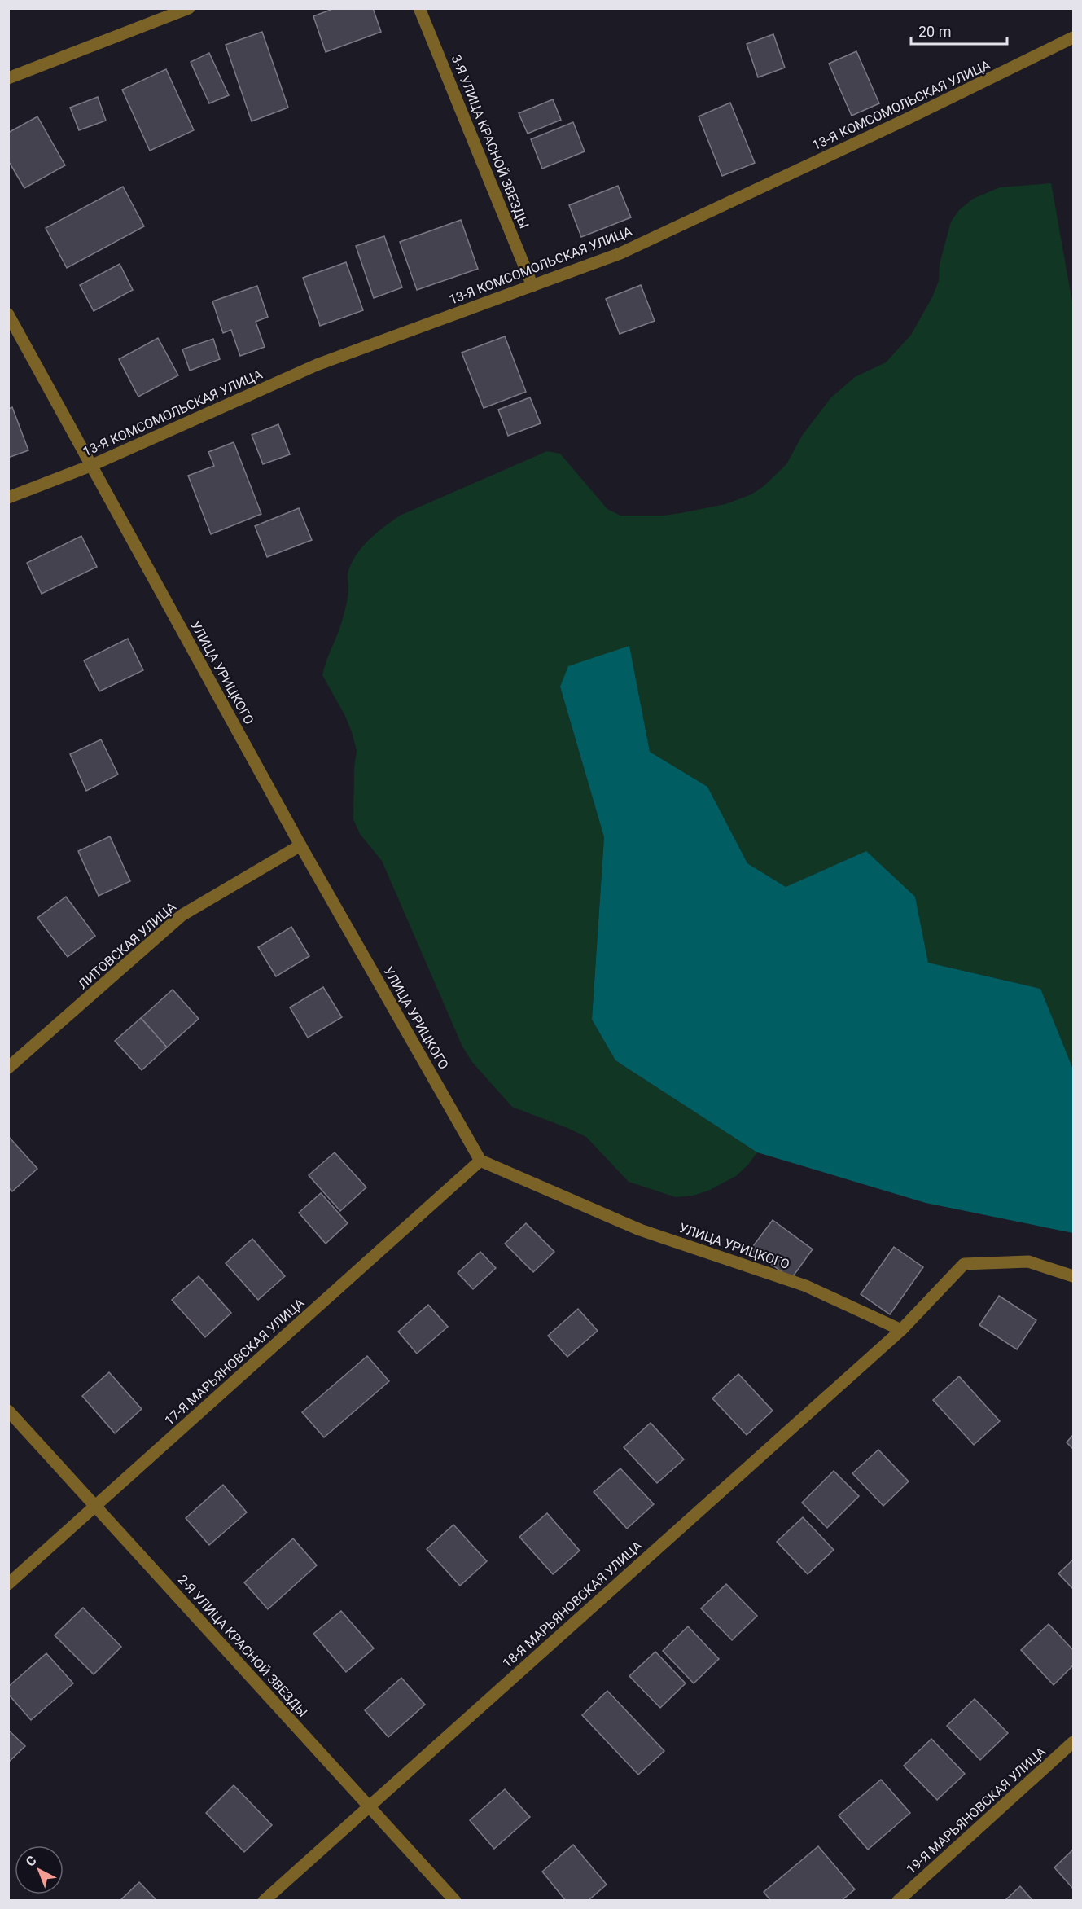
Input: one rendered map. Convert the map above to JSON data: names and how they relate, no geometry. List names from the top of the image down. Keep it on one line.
{"streets":{"street":["13-Я КОМСОМОЛЬСКАЯ УЛИЦА","3-Я УЛИЦА КРАСНОЙ ЗВЕЗДЫ","УЛИЦА УРИЦКОГО","ЛИТОВСКАЯ УЛИЦА","17-Я МАРЬЯНОВСКАЯ УЛИЦА","18-Я МАРЬЯНОВСКАЯ УЛИЦА","2-Я УЛИЦА КРАСНОЙ ЗВЕЗДЫ","19-Я МАРЬЯНОВСКАЯ УЛИЦА"]},"crossings":[["13-Я КОМСОМОЛЬСКАЯ УЛИЦА","3-Я УЛИЦА КРАСНОЙ ЗВЕЗДЫ"],["13-Я КОМСОМОЛЬСКАЯ УЛИЦА","УЛИЦА УРИЦКОГО"],["УЛИЦА УРИЦКОГО","ЛИТОВСКАЯ УЛИЦА"],["УЛИЦА УРИЦКОГО","17-Я МАРЬЯНОВСКАЯ УЛИЦА"],["УЛИЦА УРИЦКОГО","18-Я МАРЬЯНОВСКАЯ УЛИЦА"],["17-Я МАРЬЯНОВСКАЯ УЛИЦА","2-Я УЛИЦА КРАСНОЙ ЗВЕЗДЫ"],["18-Я МАРЬЯНОВСКАЯ УЛИЦА","2-Я УЛИЦА КРАСНОЙ ЗВЕЗДЫ"]],"scale_bar":"20 m","north":"top left"}
